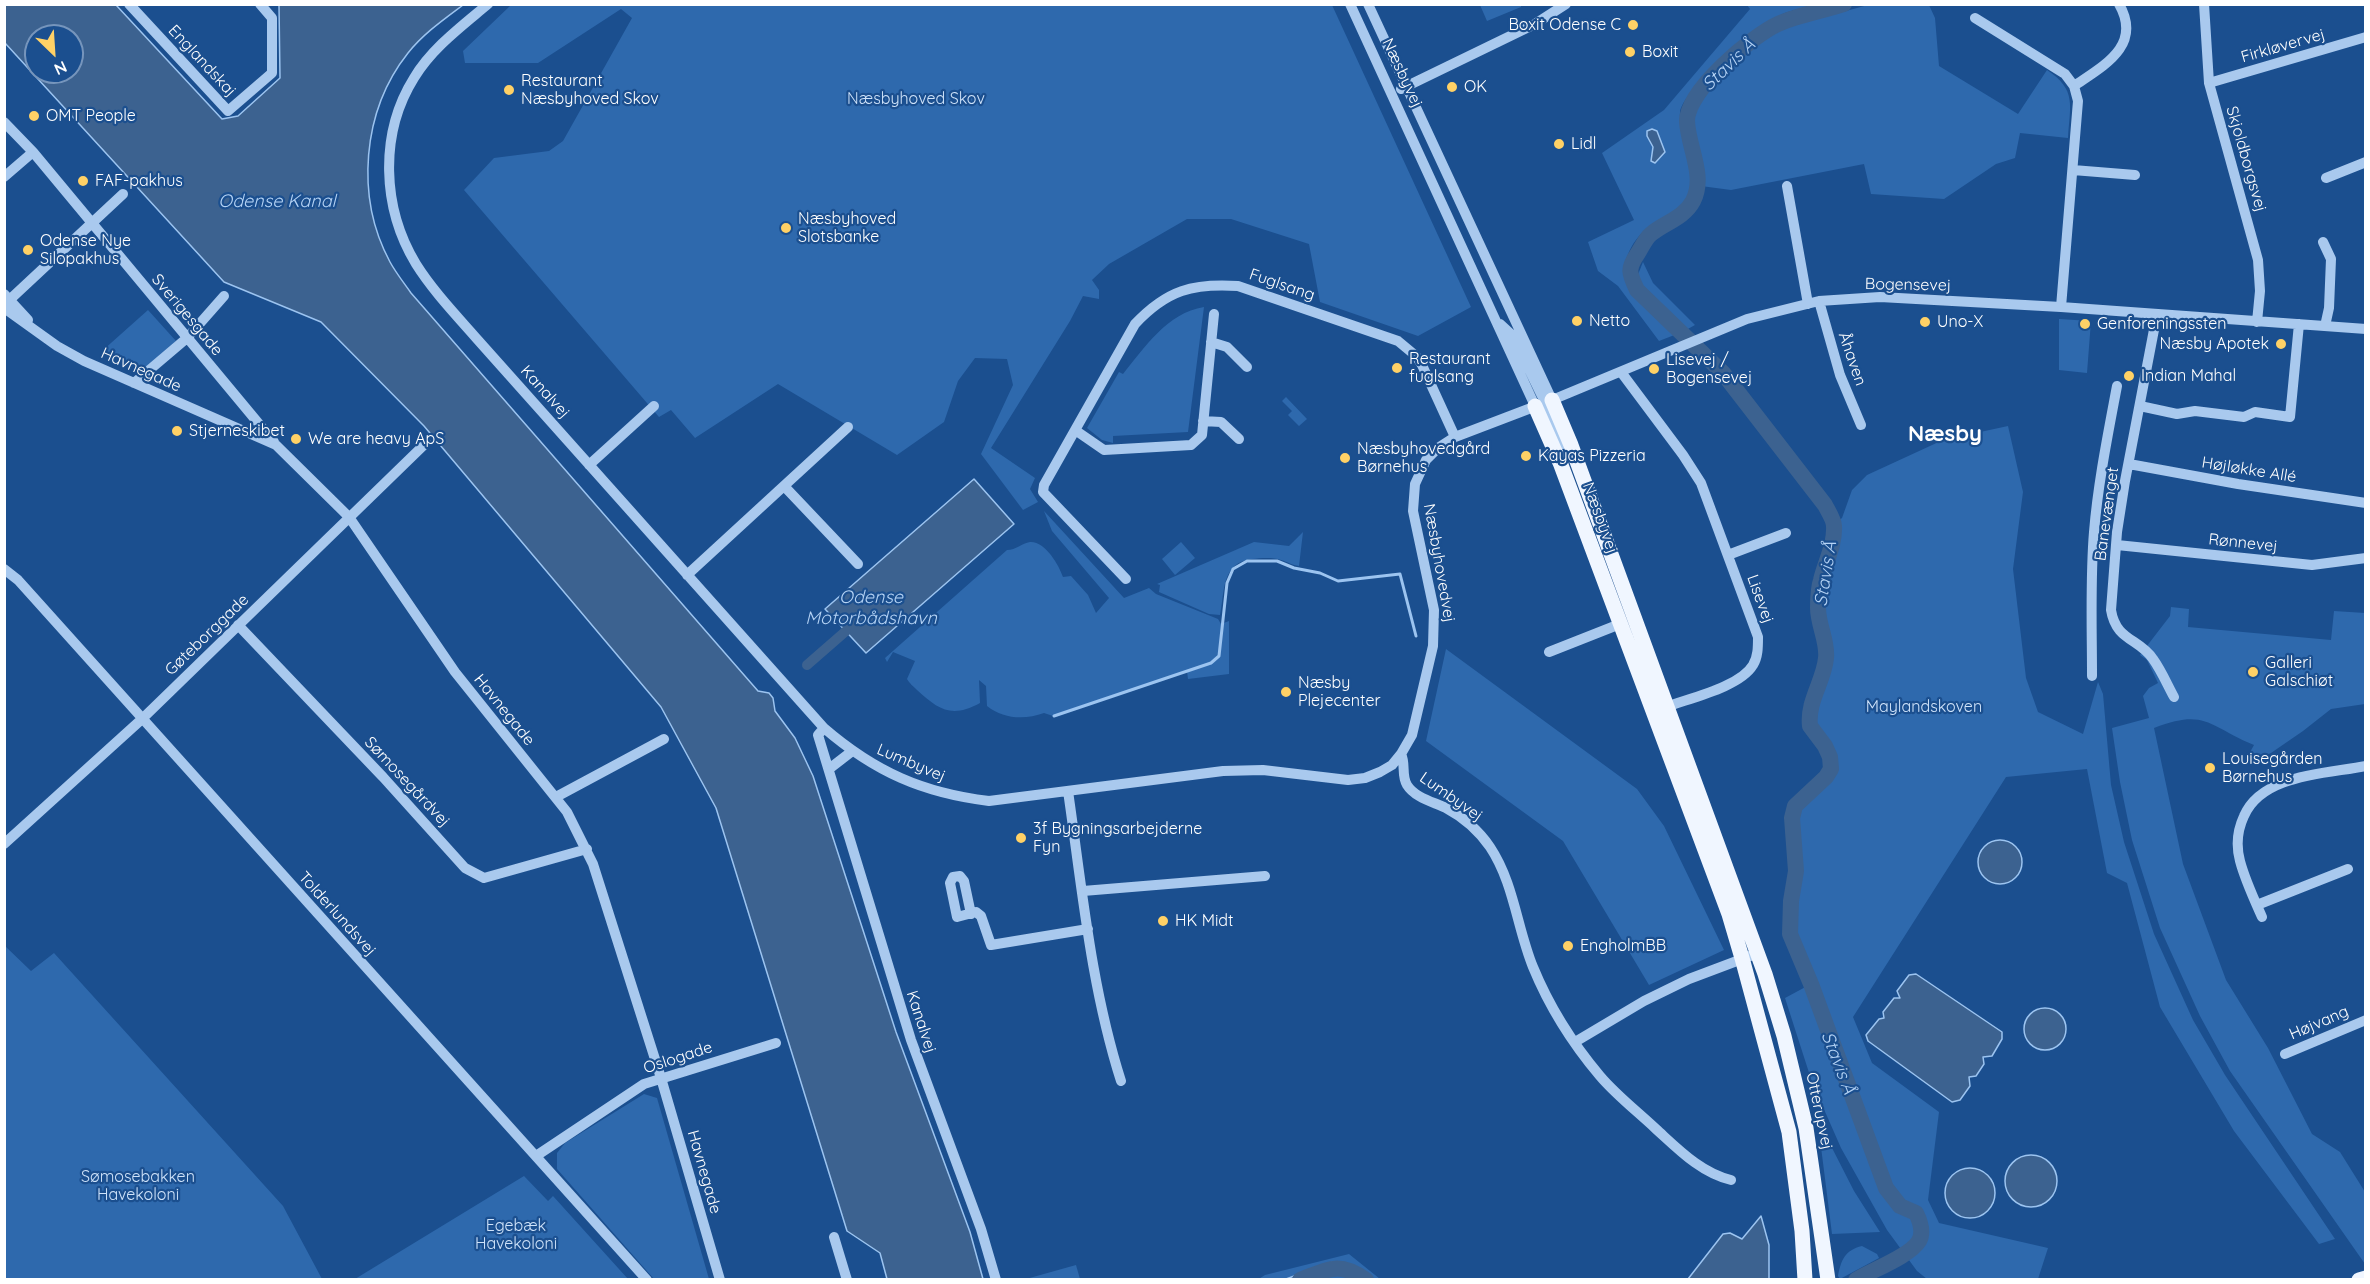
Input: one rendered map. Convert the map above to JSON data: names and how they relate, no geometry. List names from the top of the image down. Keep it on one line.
{"streets":{"main road":["Næsbyvej","Otterupvej"],"street":["Firkløvervej","Englandskaj","Skjoldborgsvej","Fuglsang","Bogensevej","Sverigesgade","Åhaven","Havnegade","Kanalvej","Højløkke Allé","Banevænget","Rønnevej","Næsbyhovedvej","Lisevej","Gøteborggade","Lumbyvej","Sømosegårdvej","Tolderlundsvej","Højvang","Oslogade"]},"crossings":[["Firkløvervej","Skjoldborgsvej"],["Næsbyvej","Bogensevej"],["Næsbyvej","Næsbyhovedvej"],["Næsbyvej","Lisevej"],["Næsbyvej","Otterupvej"],["Skjoldborgsvej","Bogensevej"],["Fuglsang","Næsbyhovedvej"],["Bogensevej","Åhaven"],["Bogensevej","Banevænget"],["Bogensevej","Næsbyhovedvej"],["Bogensevej","Lisevej"],["Sverigesgade","Havnegade"],["Havnegade","Gøteborggade"],["Havnegade","Sømosegårdvej"],["Havnegade","Oslogade"],["Kanalvej","Lumbyvej"],["Højløkke Allé","Banevænget"],["Banevænget","Rønnevej"],["Næsbyhovedvej","Lumbyvej"],["Gøteborggade","Sømosegårdvej"],["Gøteborggade","Tolderlundsvej"],["Tolderlundsvej","Oslogade"]],"districts":["Næsby"],"water":["Stavis Å","Odense Kanal","Odense Motorbådshavn"],"parks":["Næsbyhoved Skov","Maylandskoven","Sømosebakken Havekoloni","Egebæk Havekoloni"],"places":["Boxit Odense C","Boxit","OK","Restaurant Næsbyhoved Skov","OMT People","Lidl","FAF-pakhus","Næsbyhoved Slotsbanke","Odense Nye Silopakhus","Netto","Uno-X","Genforeningssten","Næsby Apotek","Restaurant fuglsang","Lisevej / Bogensevej","Indian Mahal","Stjerneskibet","We are heavy ApS","Kayas Pizzeria","Næsbyhovedgård Børnehus","Galleri Galschiøt","Næsby Plejecenter","Louisegården Børnehus","3f Bygningsarbejderne Fyn","HK Midt","EngholmBB"],"north":"bottom right"}
